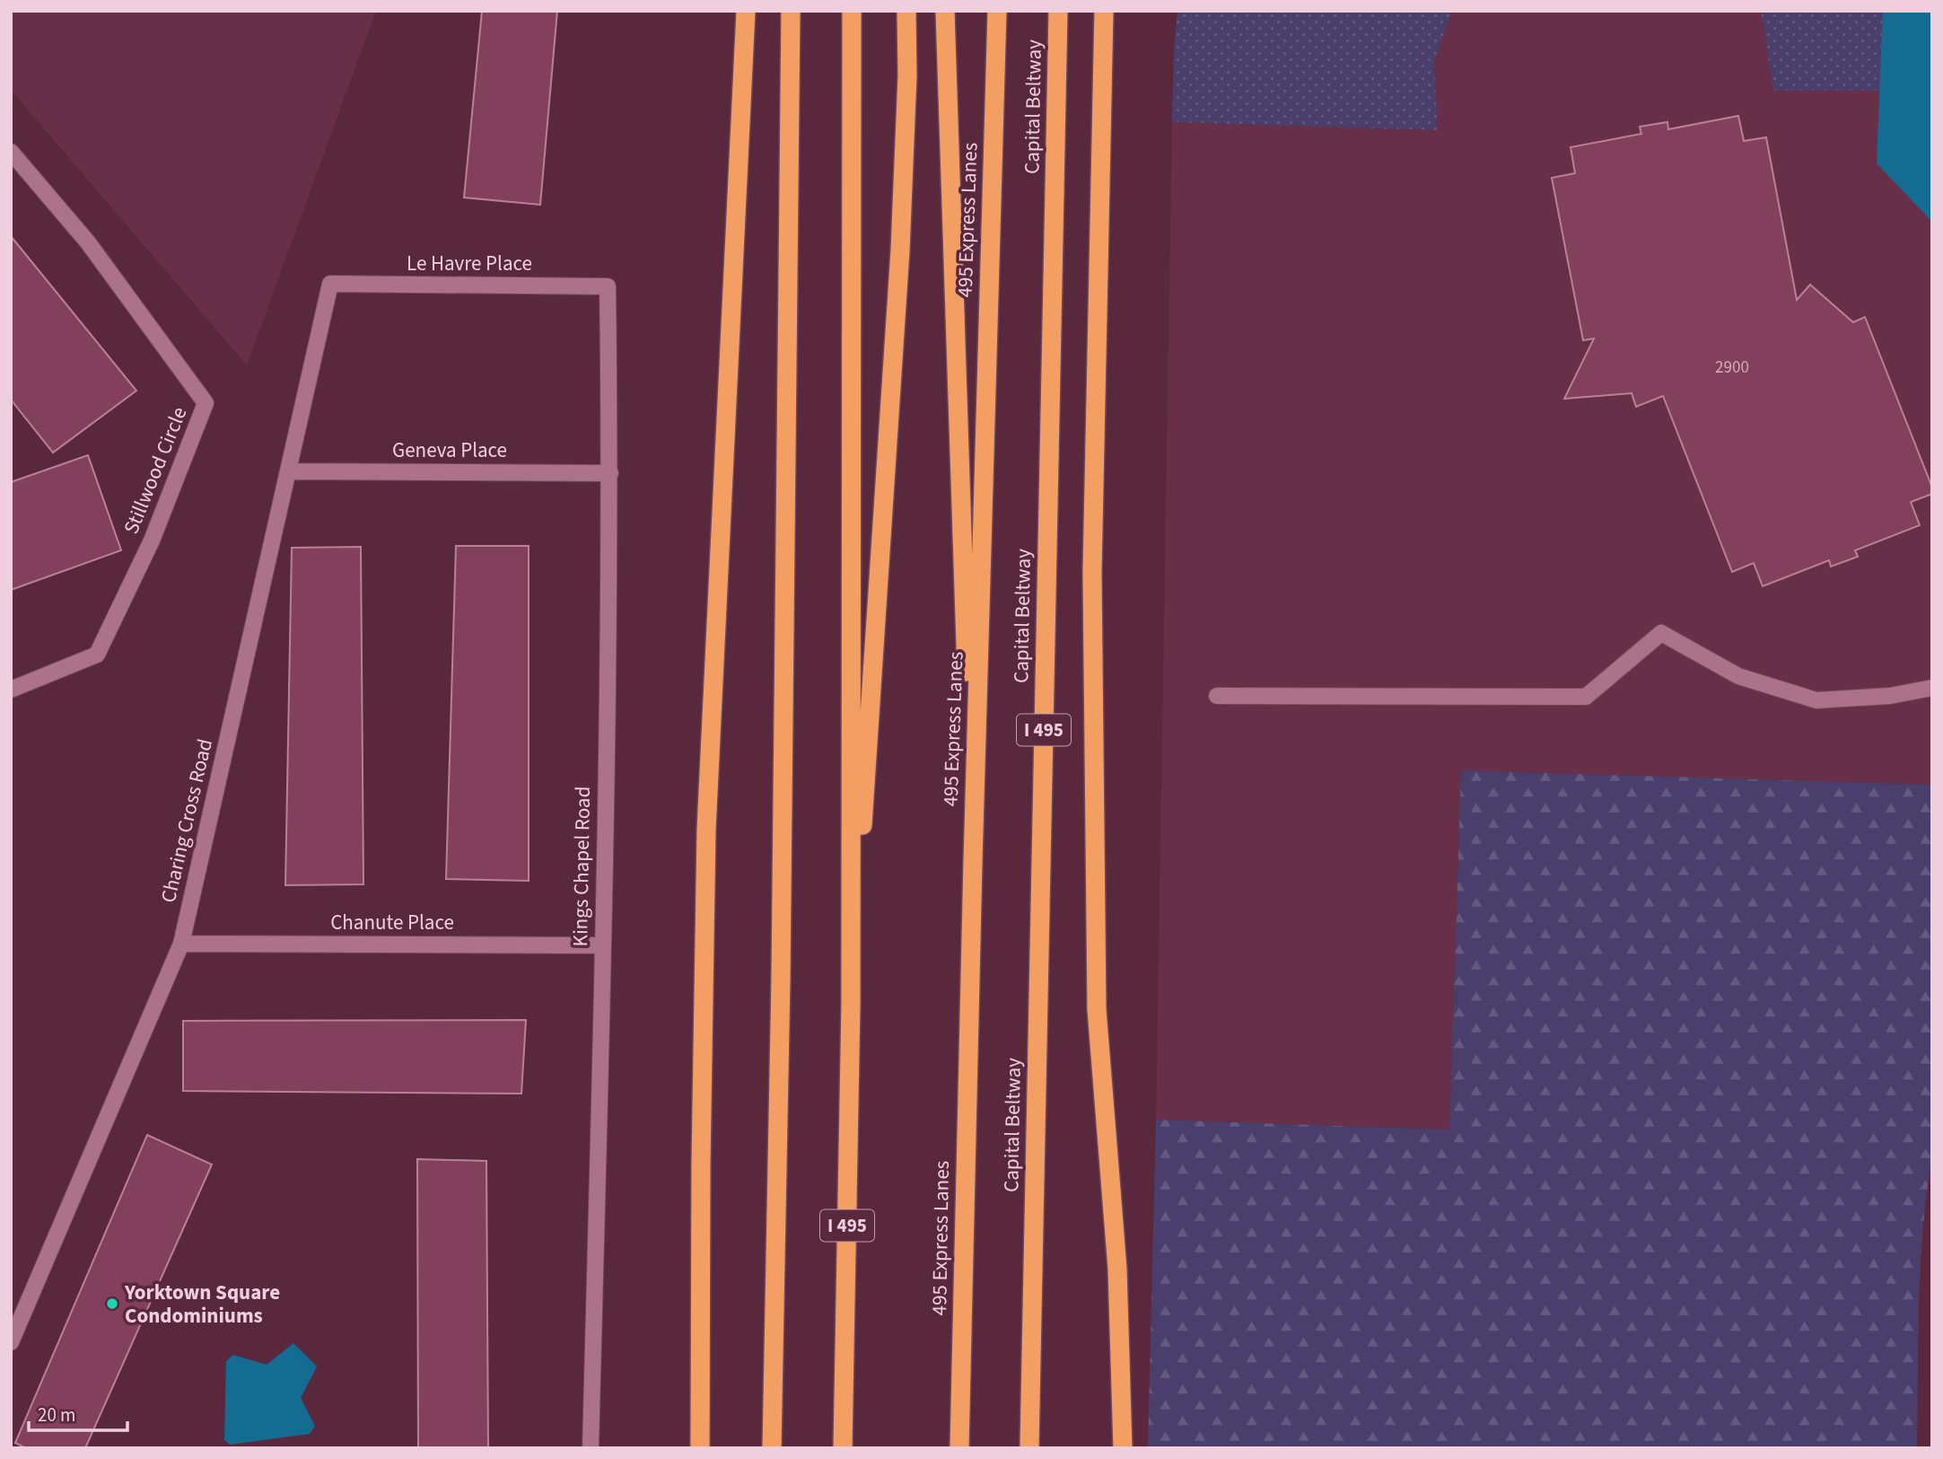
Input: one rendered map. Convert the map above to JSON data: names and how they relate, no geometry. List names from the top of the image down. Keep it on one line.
{"streets":{"highway":["Capital Beltway","495 Express Lanes","I 495"],"street":["Le Havre Place","Geneva Place","Stillwood Circle","Charing Cross Road","Kings Chapel Road","Chanute Place"]},"crossings":[["Le Havre Place","Charing Cross Road"],["Le Havre Place","Kings Chapel Road"],["Geneva Place","Charing Cross Road"],["Geneva Place","Kings Chapel Road"],["Charing Cross Road","Chanute Place"],["Kings Chapel Road","Chanute Place"]],"places":["Yorktown Square Condominiums"],"house_numbers":["2900"],"scale_bar":"20 m"}
